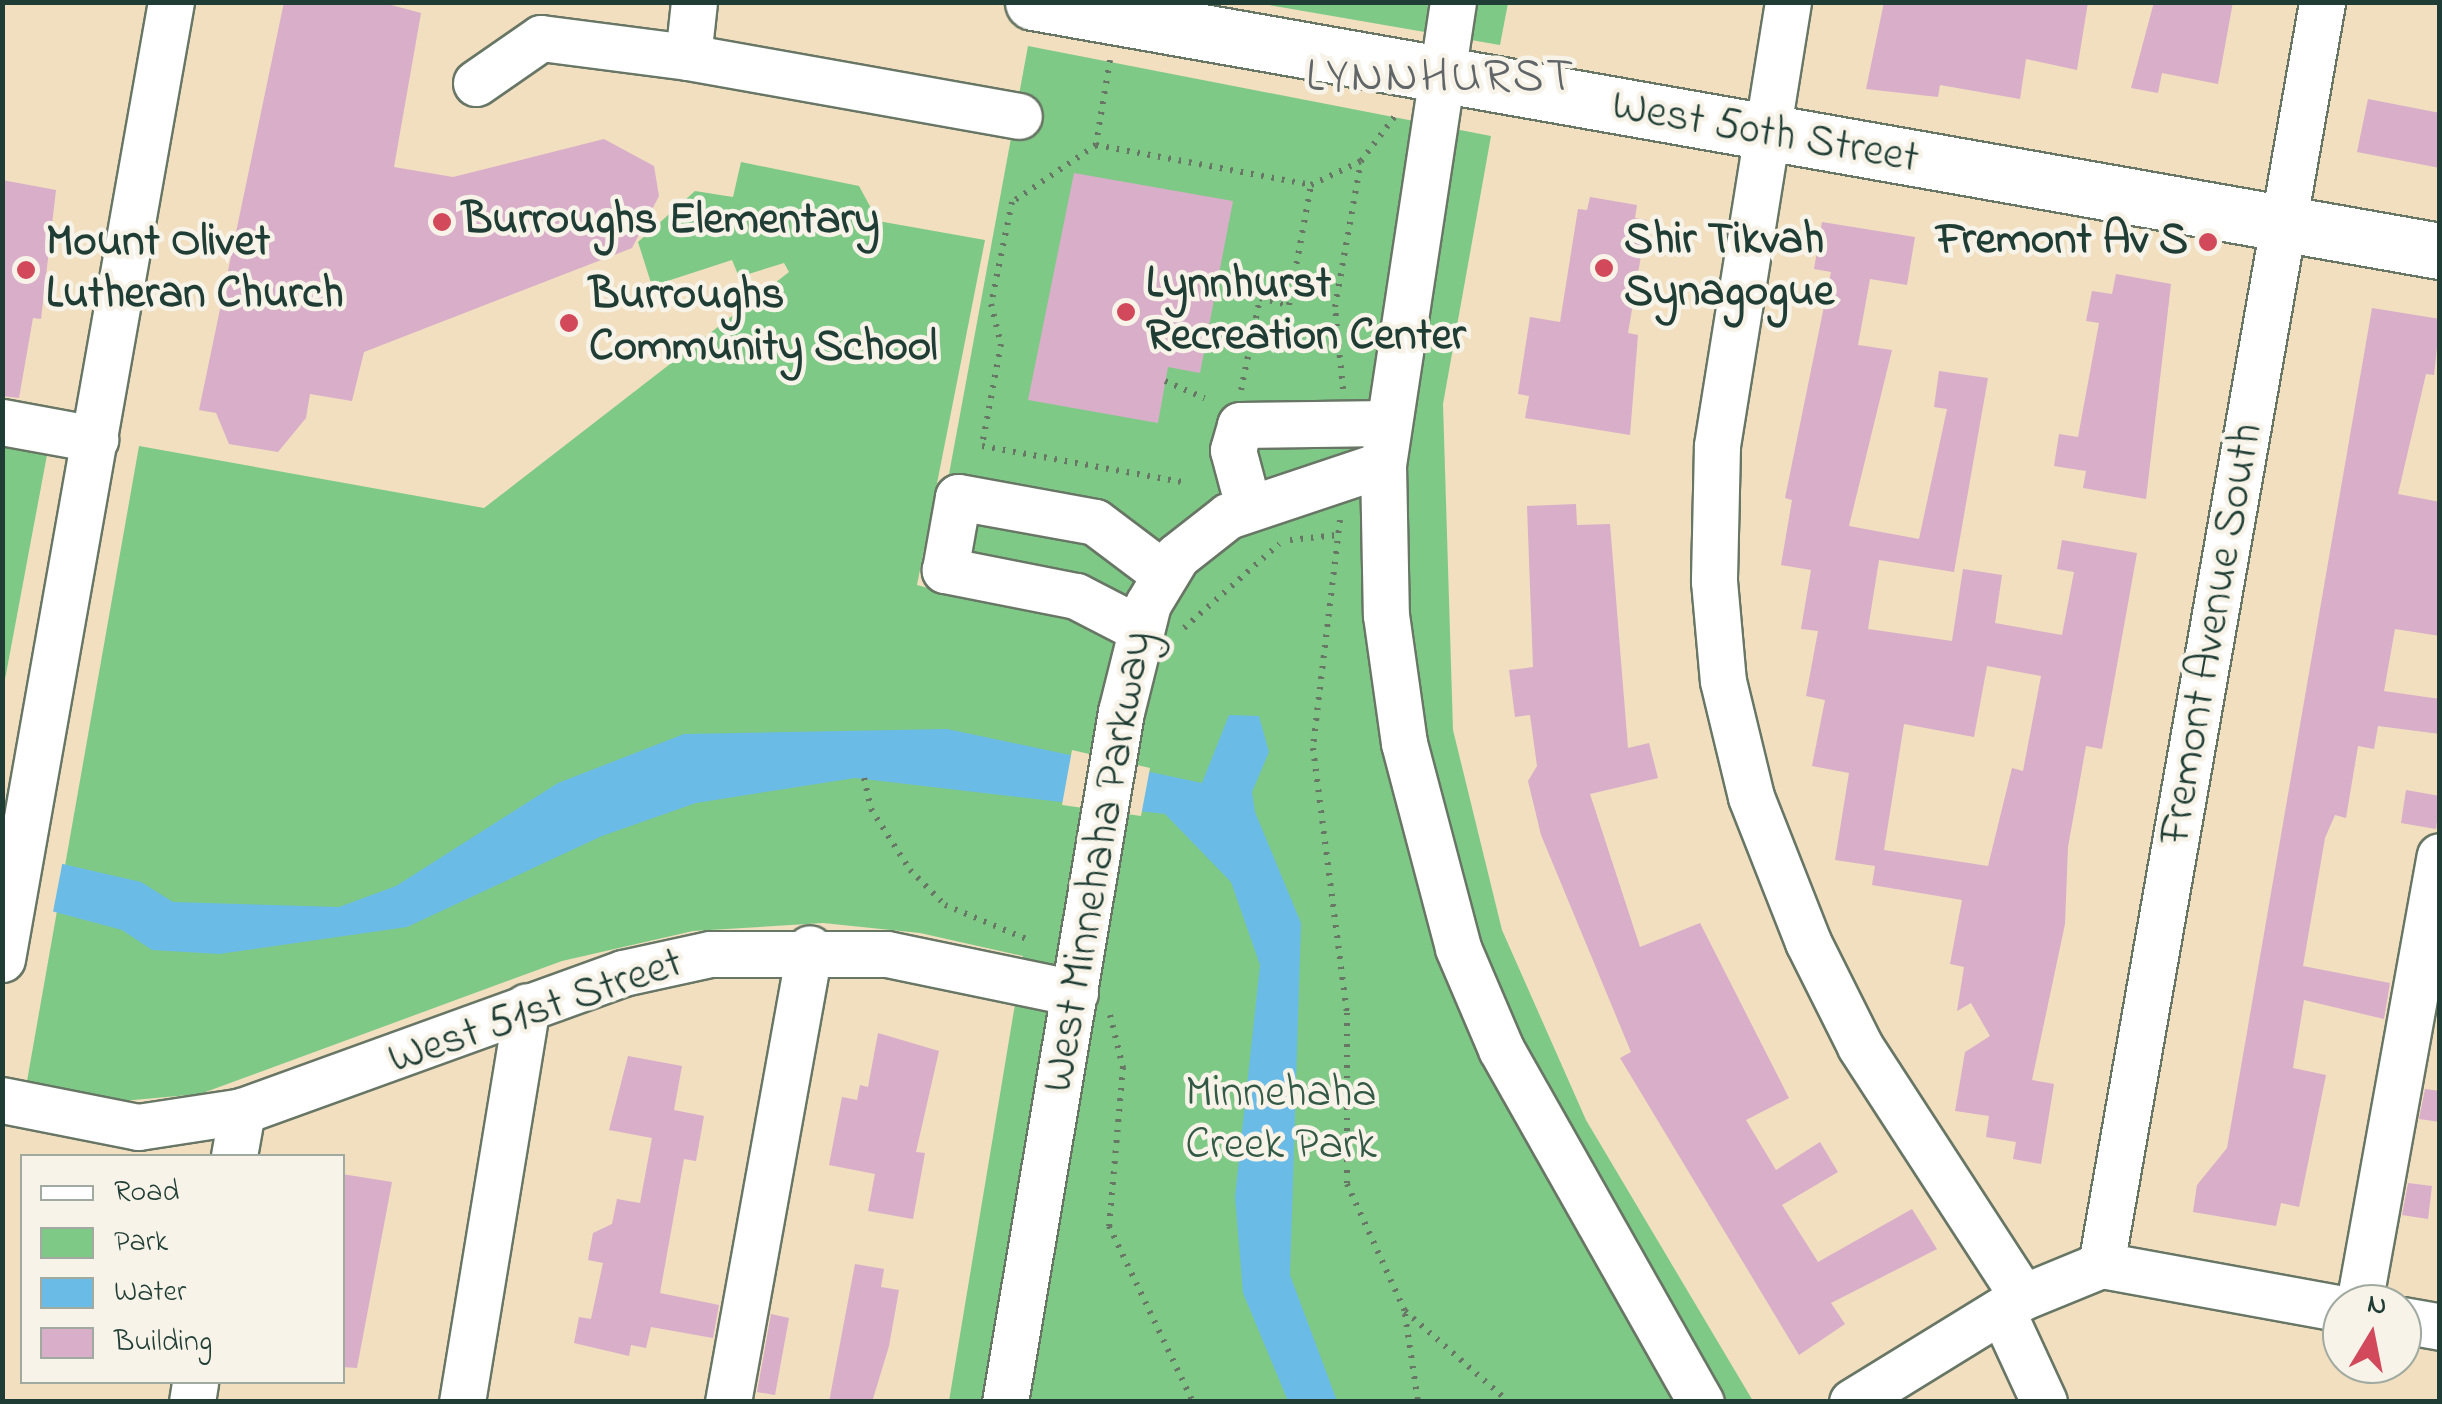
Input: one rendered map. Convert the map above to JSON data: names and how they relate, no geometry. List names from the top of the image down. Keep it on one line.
{"streets":{"main road":["West 50th Street"],"street":["Fremont Avenue South","West Minnehaha Parkway","West 51st Street"]},"crossings":[["West 50th Street","Fremont Avenue South"],["West Minnehaha Parkway","West 51st Street"]],"districts":["LYNNHURST"],"parks":["Minnehaha Creek Park"],"places":["Burroughs Elementary","Fremont Av S","Shir Tikvah Synagogue","Mount Olivet Lutheran Church","Lynnhurst Recreation Center","Burroughs Community School"],"legend":["Road","Park","Water","Building"],"north":"top"}
